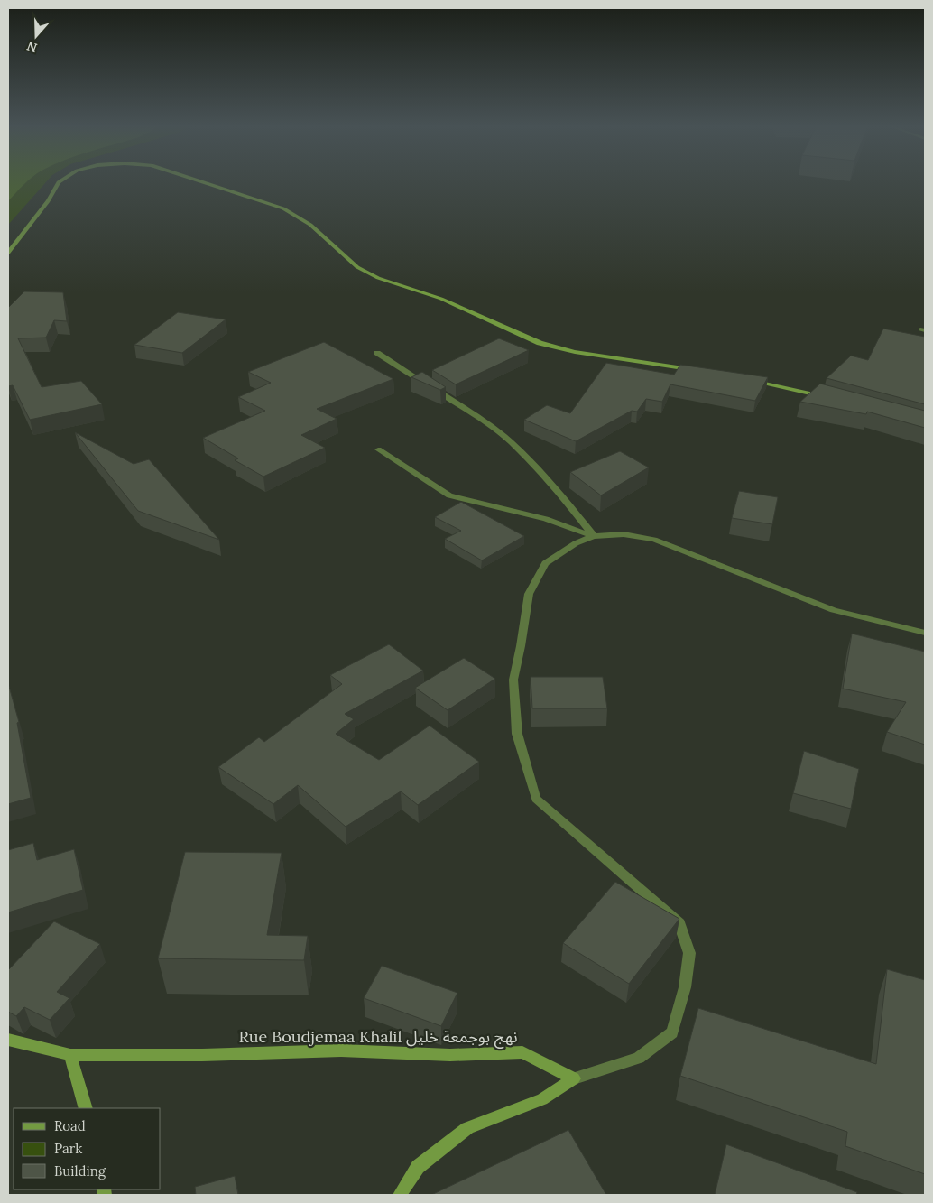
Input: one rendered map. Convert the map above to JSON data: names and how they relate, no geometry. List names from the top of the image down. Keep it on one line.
{"streets":{"street":["Rue Boudjemaa Khalil نهج بوجمعة خليل"]},"legend":["Road","Park","Building"],"north":"bottom"}
